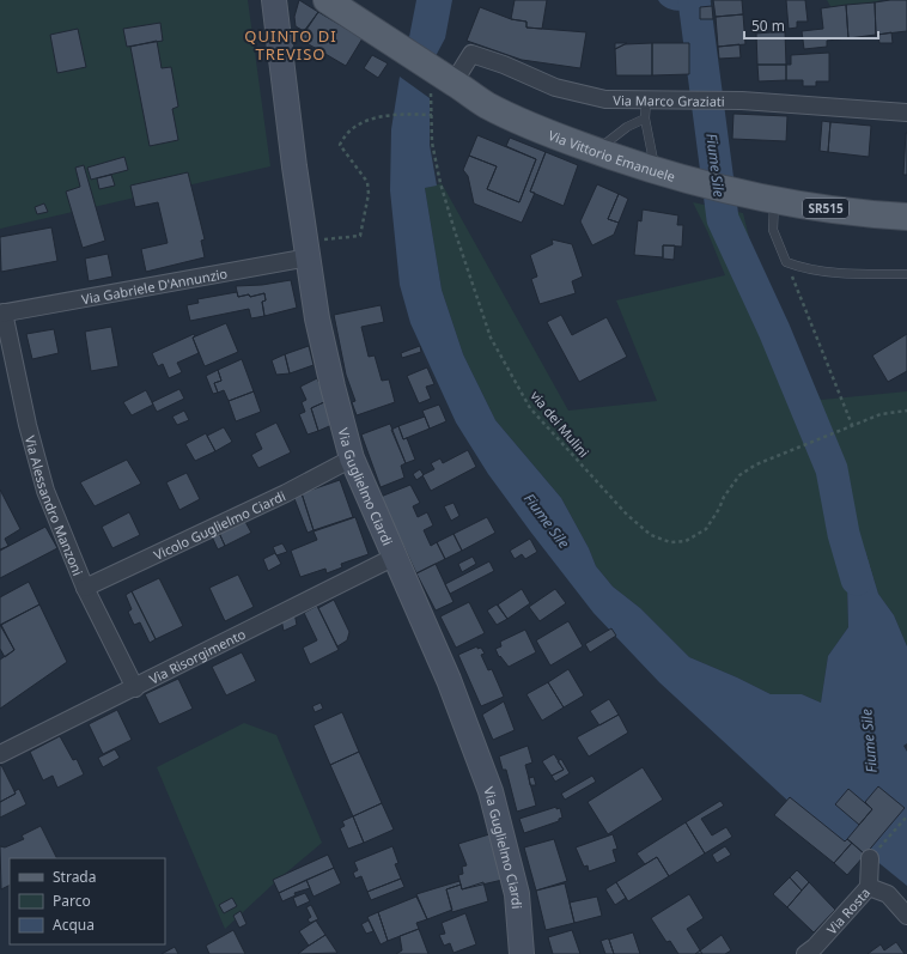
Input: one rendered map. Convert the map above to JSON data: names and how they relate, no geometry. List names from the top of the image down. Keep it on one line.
{"streets":{"main road":["Via Vittorio Emanuele","SR515","Via Guglielmo Ciardi"],"street":["Via Marco Graziati","Via Gabriele D'Annunzio","Via Alessandro Manzoni","Vicolo Guglielmo Ciardi","Via Risorgimento","Via Rosta"],"path":["via dei Mulini"]},"crossings":[["Via Marco Graziati","Via Vittorio Emanuele"],["Via Vittorio Emanuele","via dei Mulini"],["Via Gabriele D'Annunzio","Via Guglielmo Ciardi"],["Via Gabriele D'Annunzio","Via Alessandro Manzoni"],["Via Guglielmo Ciardi","Vicolo Guglielmo Ciardi"],["Via Guglielmo Ciardi","Via Risorgimento"],["Via Alessandro Manzoni","Vicolo Guglielmo Ciardi"],["Via Alessandro Manzoni","Via Risorgimento"]],"districts":["QUINTO DI TREVISO"],"water":["Fiume Sile"],"legend":["Strada","Parco","Acqua"],"scale_bar":"50 m"}
